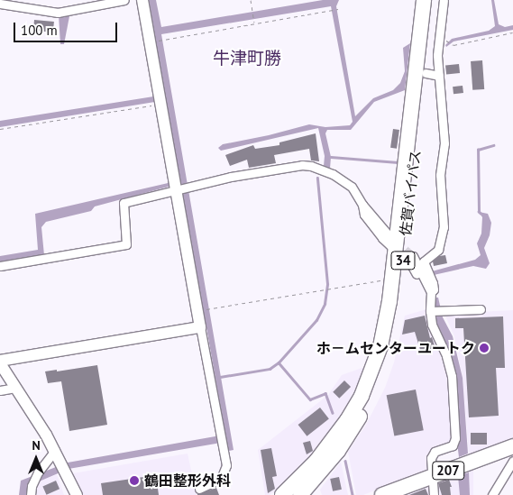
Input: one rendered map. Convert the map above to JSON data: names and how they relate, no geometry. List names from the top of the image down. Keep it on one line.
{"streets":{"highway":["佐賀バイパス","34","207"]},"districts":["牛津町勝"],"places":["ホ－ムセンターユートク","鶴田整形外科"],"scale_bar":"100 m","north":"top"}
